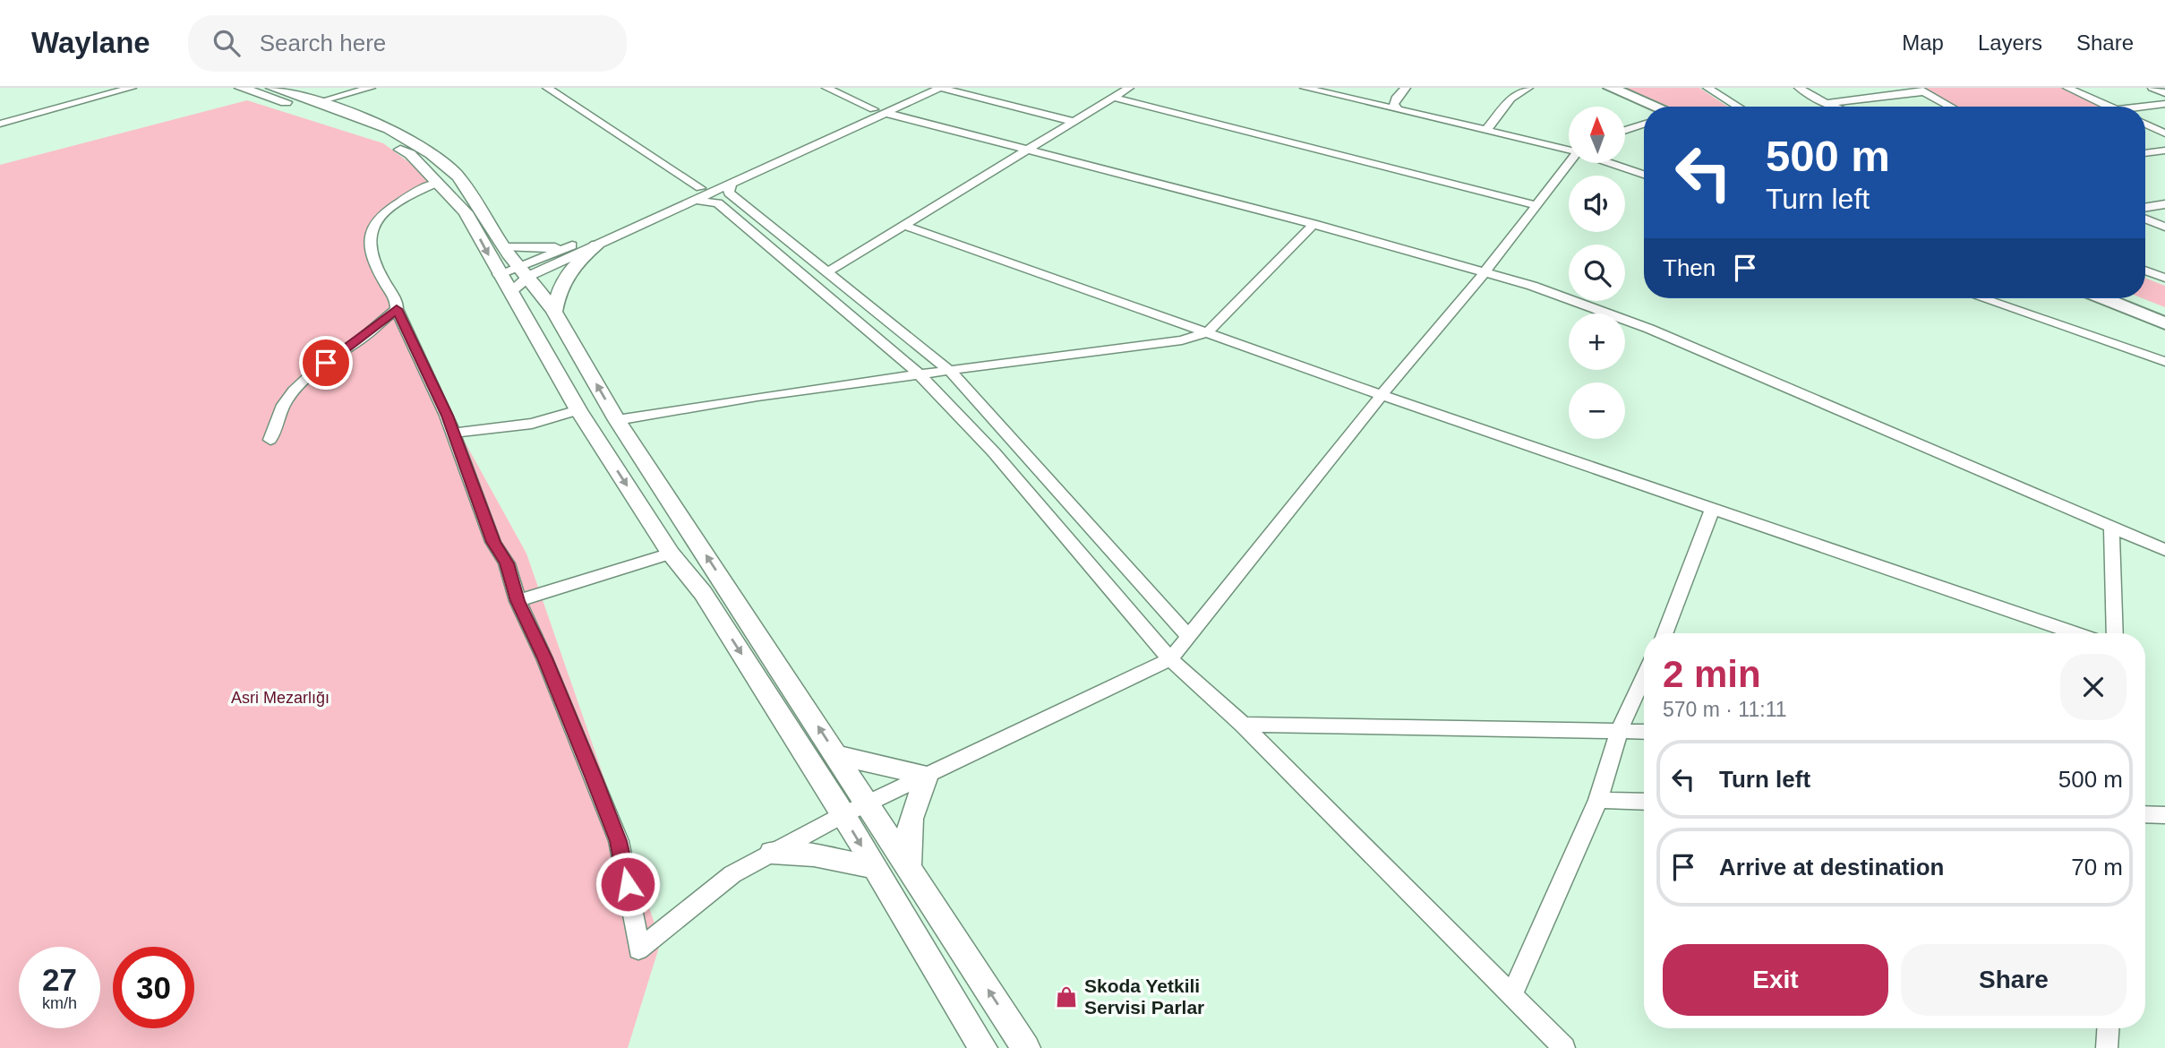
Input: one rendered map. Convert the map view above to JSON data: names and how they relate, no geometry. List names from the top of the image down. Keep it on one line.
{"parks":["Asri Mezarlığı"],"places":{"shop":["Skoda Yetkili Servisi Parlar"]},"north":"top","page":{"header":"Waylane","search":"Search here","nav":["Map","Layers","Share"],"map_buttons":["+","−"],"turn":["500 m","Turn left"],"then":"Then","heading":["2 min","570 m · 11:11"],"list":[{"name":"Turn left","value":"500 m"},{"name":"Arrive at destination","value":"70 m"}],"buttons":["Exit","Share"],"speed":"27 km/h","limit":"30"}}
